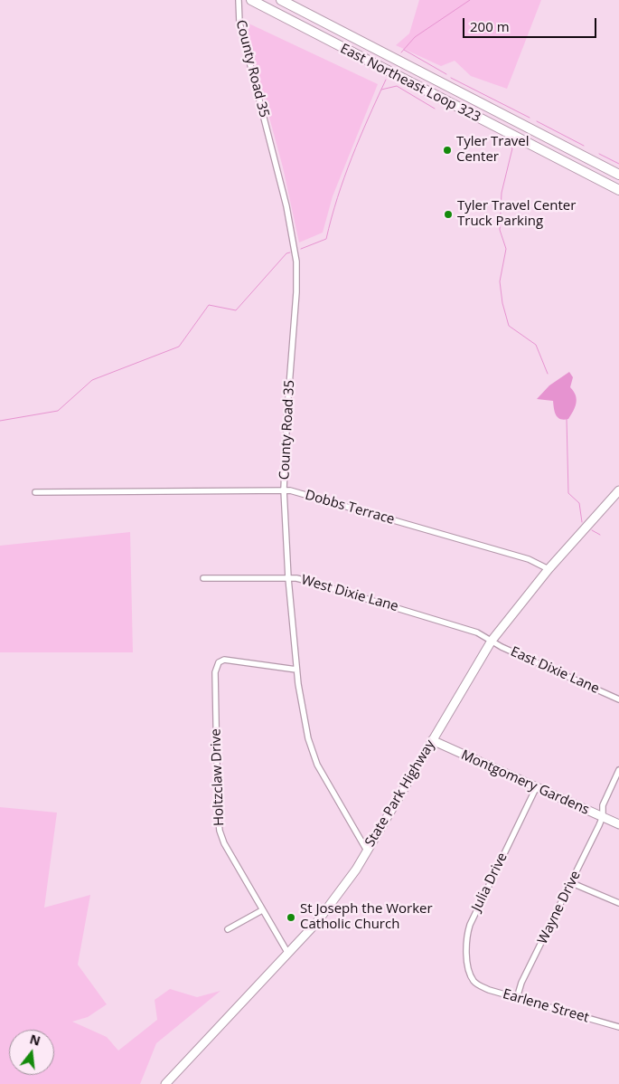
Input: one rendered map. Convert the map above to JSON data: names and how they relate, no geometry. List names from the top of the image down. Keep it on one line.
{"streets":{"highway":["East Northeast Loop 323"],"main road":["Montgomery Gardens","State Park Highway"],"street":["County Road 35","Dobbs Terrace","West Dixie Lane","East Dixie Lane","Holtzclaw Drive","Julia Drive","Wayne Drive","Earlene Street"]},"crossings":[["County Road 35","Dobbs Terrace"],["County Road 35","West Dixie Lane"],["County Road 35","Holtzclaw Drive"],["County Road 35","State Park Highway"],["Dobbs Terrace","State Park Highway"],["West Dixie Lane","East Dixie Lane"],["West Dixie Lane","State Park Highway"],["East Dixie Lane","State Park Highway"],["Holtzclaw Drive","State Park Highway"],["Montgomery Gardens","State Park Highway"],["Montgomery Gardens","Julia Drive"],["Montgomery Gardens","Wayne Drive"],["Julia Drive","Earlene Street"],["Wayne Drive","Earlene Street"]],"places":["Tyler Travel Center","Tyler Travel Center Truck Parking","St Joseph the Worker Catholic Church"],"scale_bar":"200 m","north":"top"}
